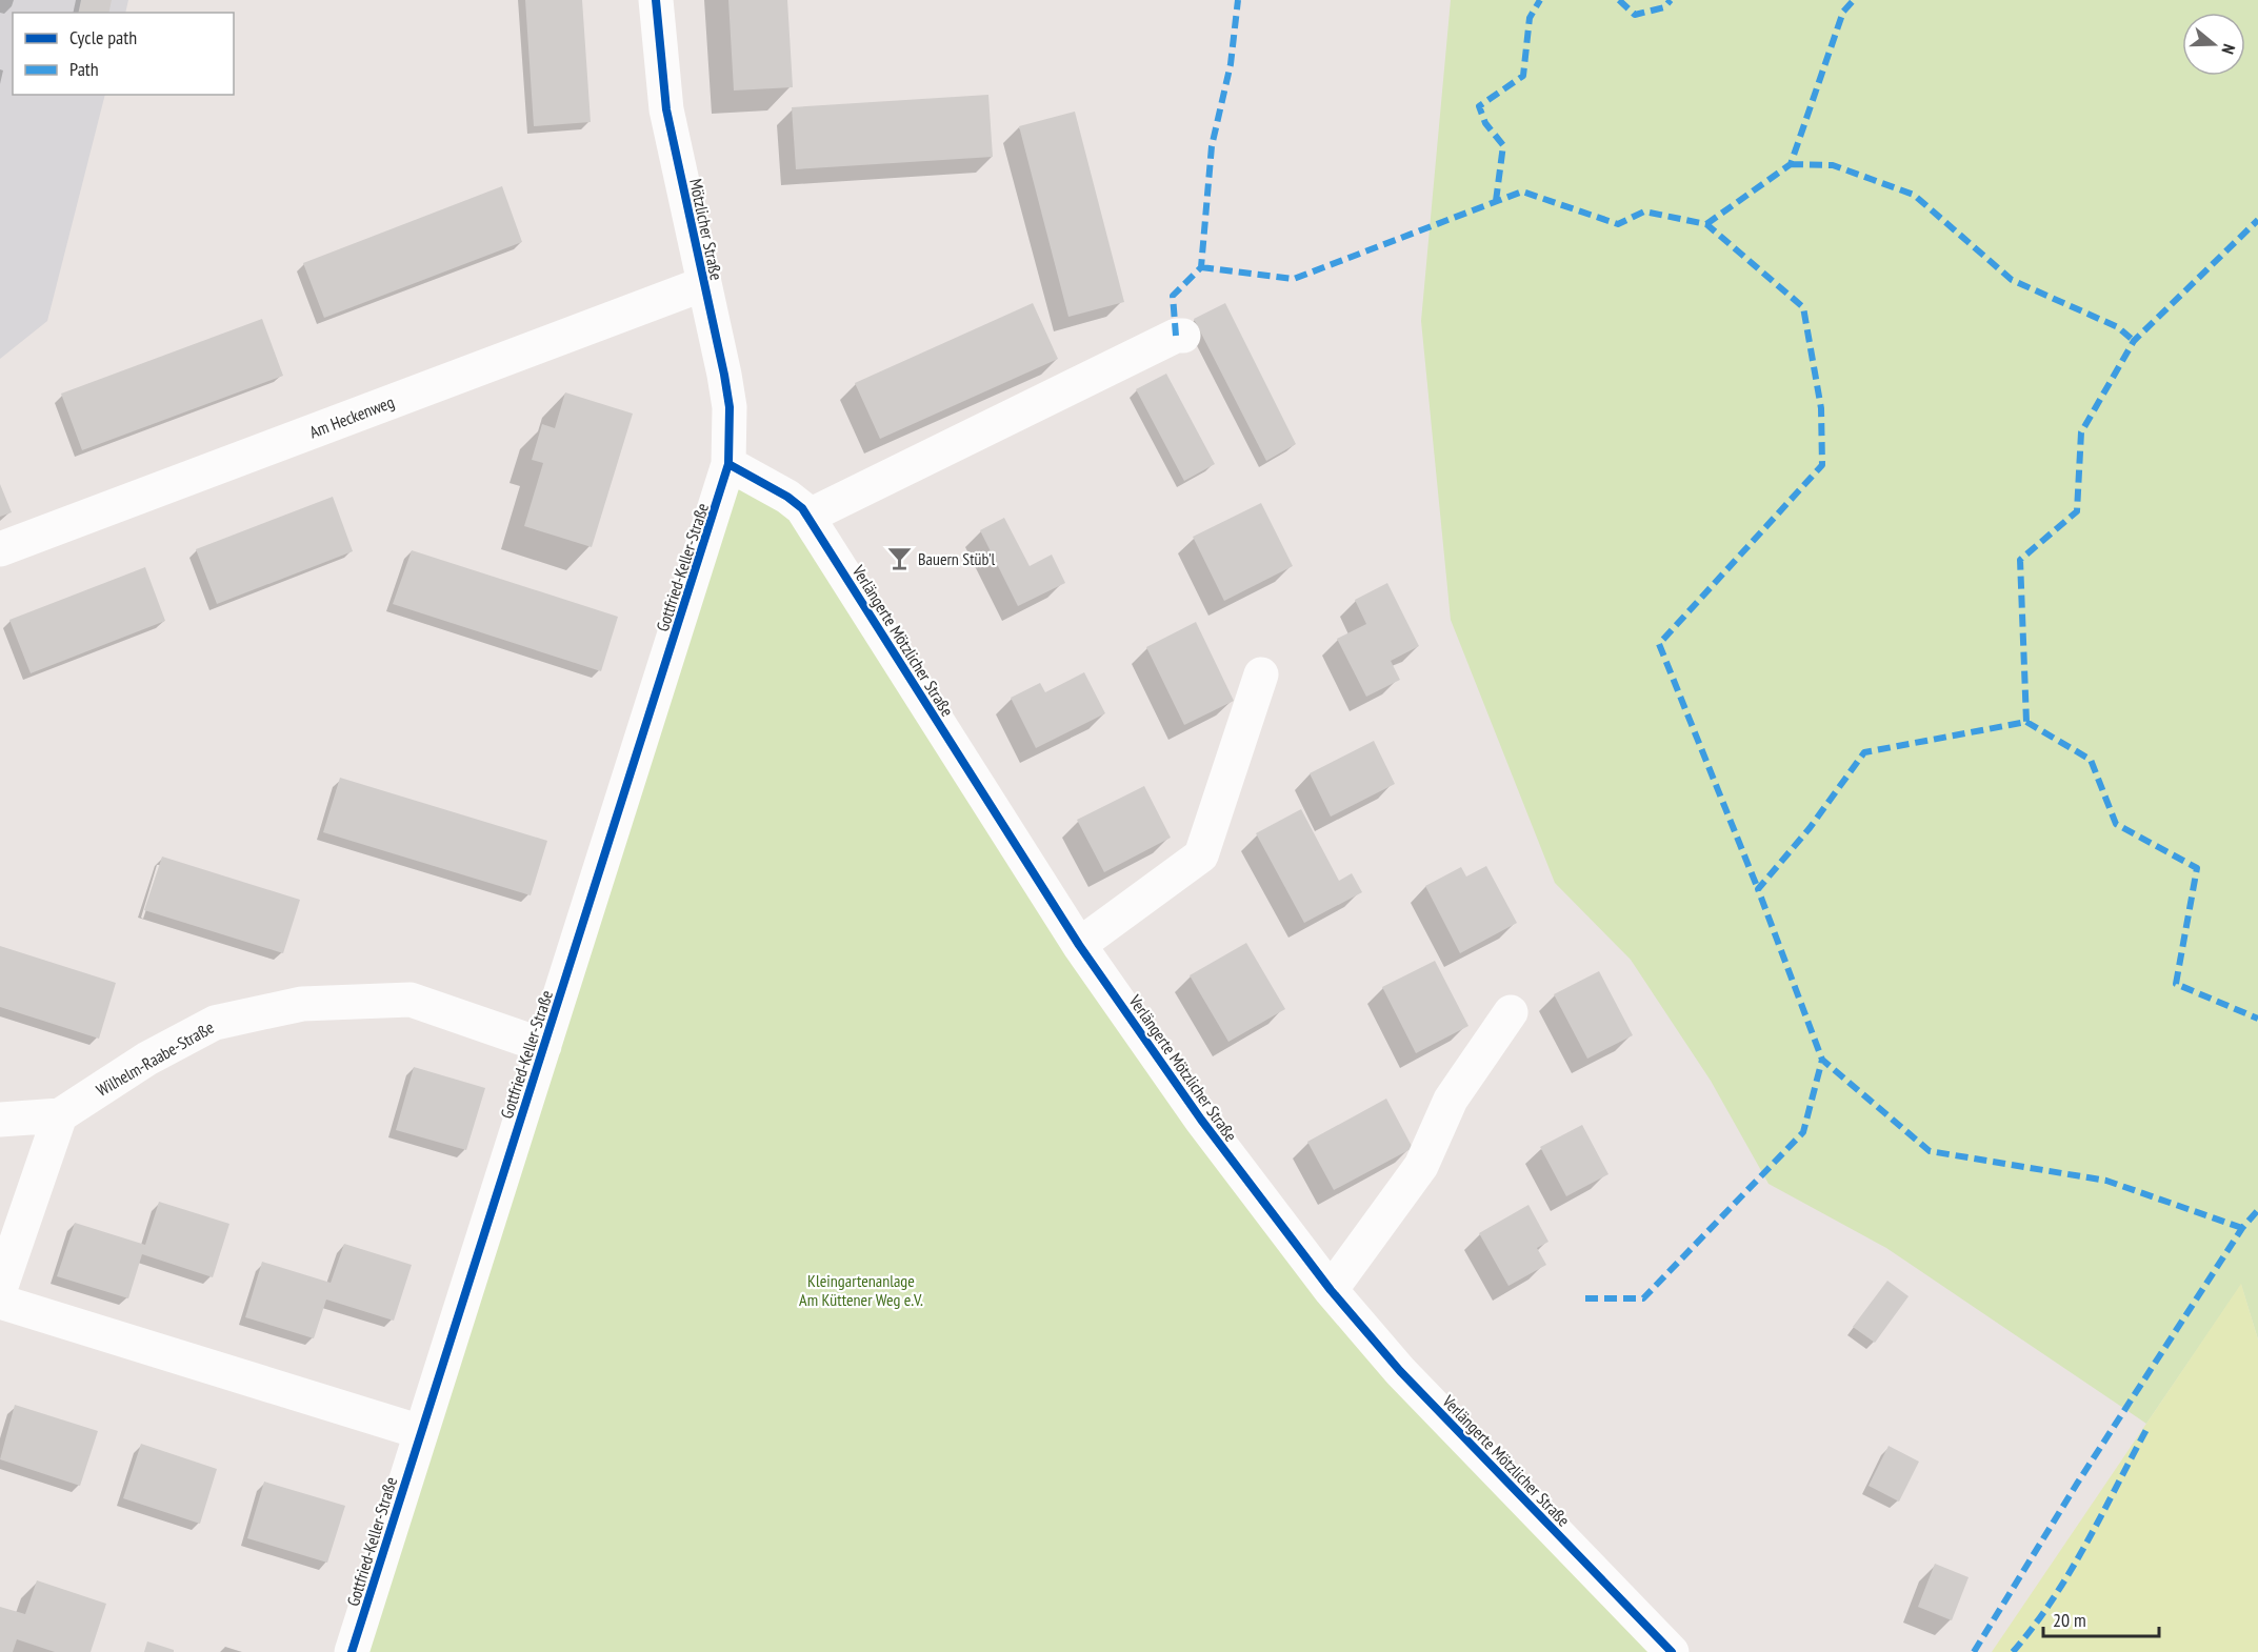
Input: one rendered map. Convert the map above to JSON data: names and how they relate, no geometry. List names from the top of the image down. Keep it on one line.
{"streets":{"street":["Mötzlicher Straße","Am Heckenweg","Gottfried-Keller-Straße","Verlängerte Mötzlicher Straße","Wilhelm-Raabe-Straße"]},"crossings":[["Mötzlicher Straße","Am Heckenweg"],["Mötzlicher Straße","Gottfried-Keller-Straße"],["Mötzlicher Straße","Verlängerte Mötzlicher Straße"],["Gottfried-Keller-Straße","Verlängerte Mötzlicher Straße"],["Gottfried-Keller-Straße","Wilhelm-Raabe-Straße"]],"parks":["Kleingartenanlage Am Küttener Weg e.V."],"places":{"bar":["Bauern Stüb'l"]},"legend":["Cycle path","Path"],"scale_bar":"20 m","north":"right"}
